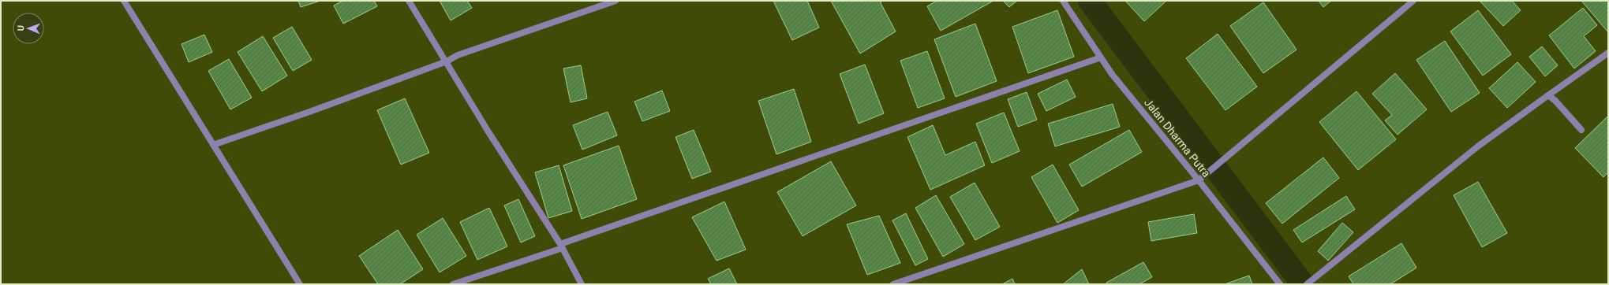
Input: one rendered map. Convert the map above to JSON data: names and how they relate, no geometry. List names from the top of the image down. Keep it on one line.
{"streets":{"street":["Jalan Dharma Putra"]},"north":"left"}
